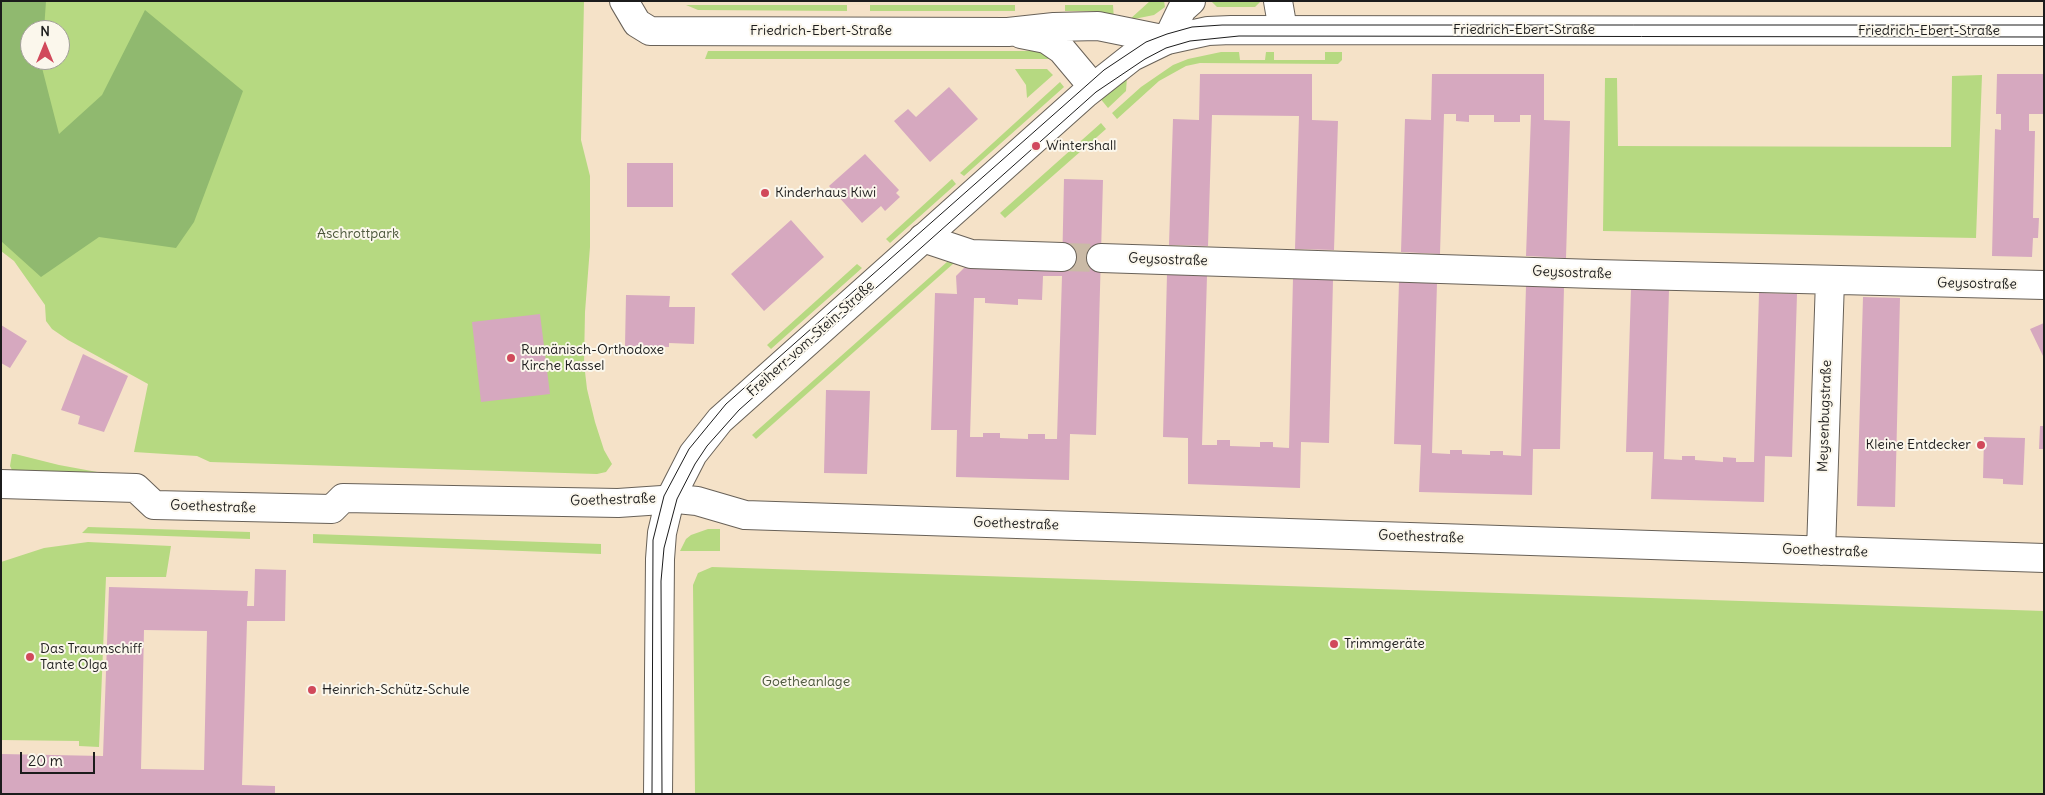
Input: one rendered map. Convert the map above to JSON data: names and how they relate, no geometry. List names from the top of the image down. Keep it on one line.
{"streets":{"street":["Friedrich-Ebert-Straße","Geysostraße","Freiherr-vom-Stein-Straße","Meysenbugstraße","Goethestraße"]},"crossings":[["Friedrich-Ebert-Straße","Freiherr-vom-Stein-Straße"],["Geysostraße","Meysenbugstraße"],["Freiherr-vom-Stein-Straße","Goethestraße"],["Meysenbugstraße","Goethestraße"]],"parks":["Aschrottpark","Goetheanlage"],"places":["Wintershall","Kinderhaus Kiwi","Rumänisch-Orthodoxe Kirche Kassel","Kleine Entdecker","Trimmgeräte","Das Traumschiff Tante Olga","Heinrich-Schütz-Schule"],"scale_bar":"20 m","north":"top"}
